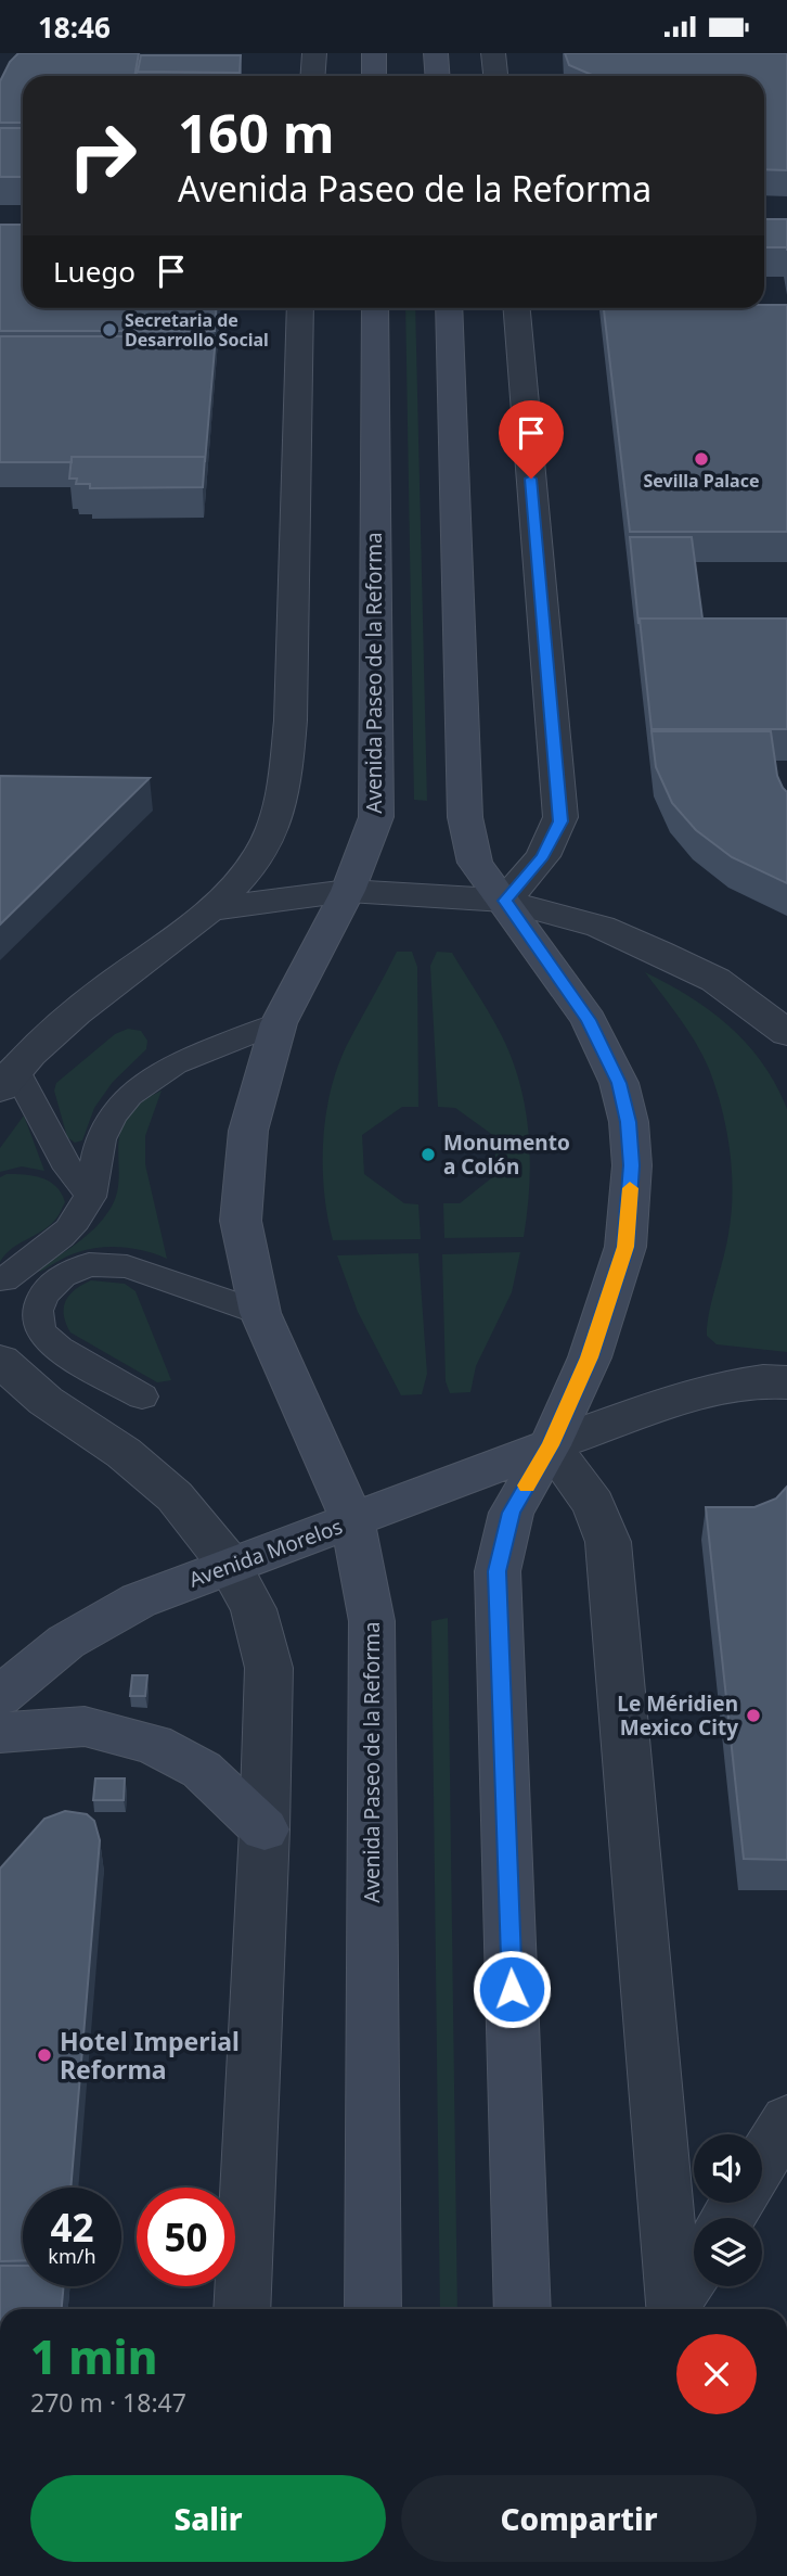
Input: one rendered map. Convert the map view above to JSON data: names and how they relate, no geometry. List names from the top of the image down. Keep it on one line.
{"streets":{"main road":["Avenida Paseo de la Reforma","Avenida Morelos"]},"crossings":[["Avenida Paseo de la Reforma","Avenida Morelos"]],"places":["Secretaria de Desarrollo Social","Sevilla Palace","Monumento a Colón","Le Méridien Mexico City","Hotel Imperial Reforma"],"page":{"status":"18:46","turn":["160 m","Avenida Paseo de la Reforma"],"then":"Luego","speed":"42 km/h","limit":"50","heading":["1 min","270 m · 18:47"],"buttons":["Salir","Compartir"]}}
